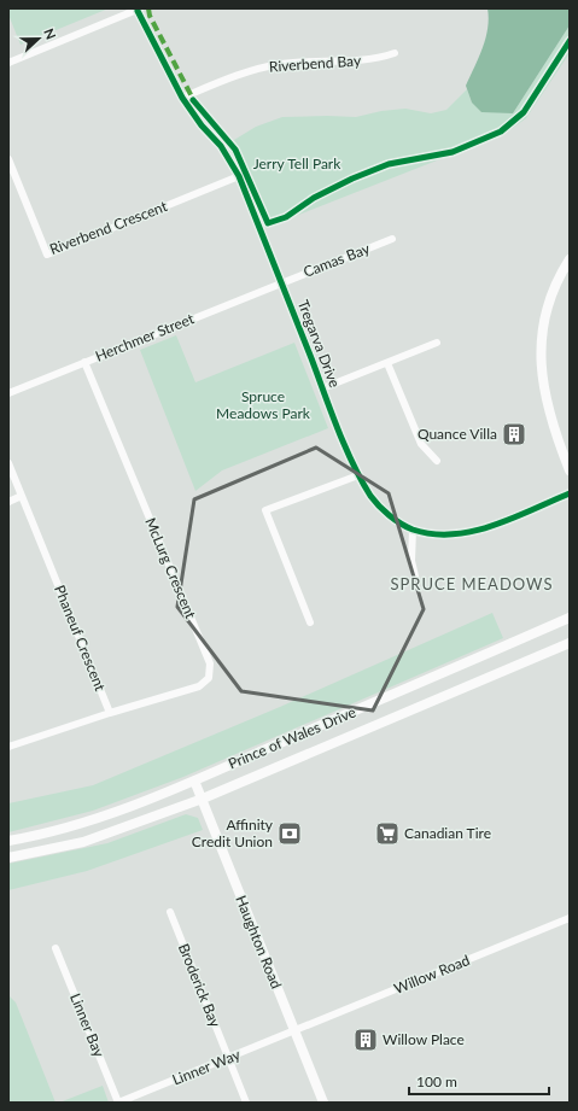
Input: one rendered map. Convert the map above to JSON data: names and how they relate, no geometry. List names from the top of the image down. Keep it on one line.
{"streets":{"main road":["Prince of Wales Drive","Haughton Road"],"street":["Riverbend Bay","Riverbend Crescent","Camas Bay","Herchmer Street","Tregarva Drive","McLurg Crescent","Phaneuf Crescent","Willow Road","Broderick Bay","Linner Bay","Linner Way"]},"crossings":[["Riverbend Bay","Tregarva Drive"],["Riverbend Crescent","Tregarva Drive"],["Camas Bay","Herchmer Street"],["Camas Bay","Tregarva Drive"],["Herchmer Street","Tregarva Drive"],["Herchmer Street","McLurg Crescent"],["McLurg Crescent","Phaneuf Crescent"],["Prince of Wales Drive","Haughton Road"],["Haughton Road","Willow Road"],["Haughton Road","Linner Way"],["Willow Road","Linner Way"],["Broderick Bay","Linner Way"],["Linner Bay","Linner Way"]],"districts":["SPRUCE MEADOWS"],"parks":["Jerry Tell Park","Spruce Meadows Park"],"places":{"building":["Quance Villa","Willow Place"],"bank":["Affinity Credit Union"],"supermarket":["Canadian Tire"]},"scale_bar":"100 m","north":"right"}
